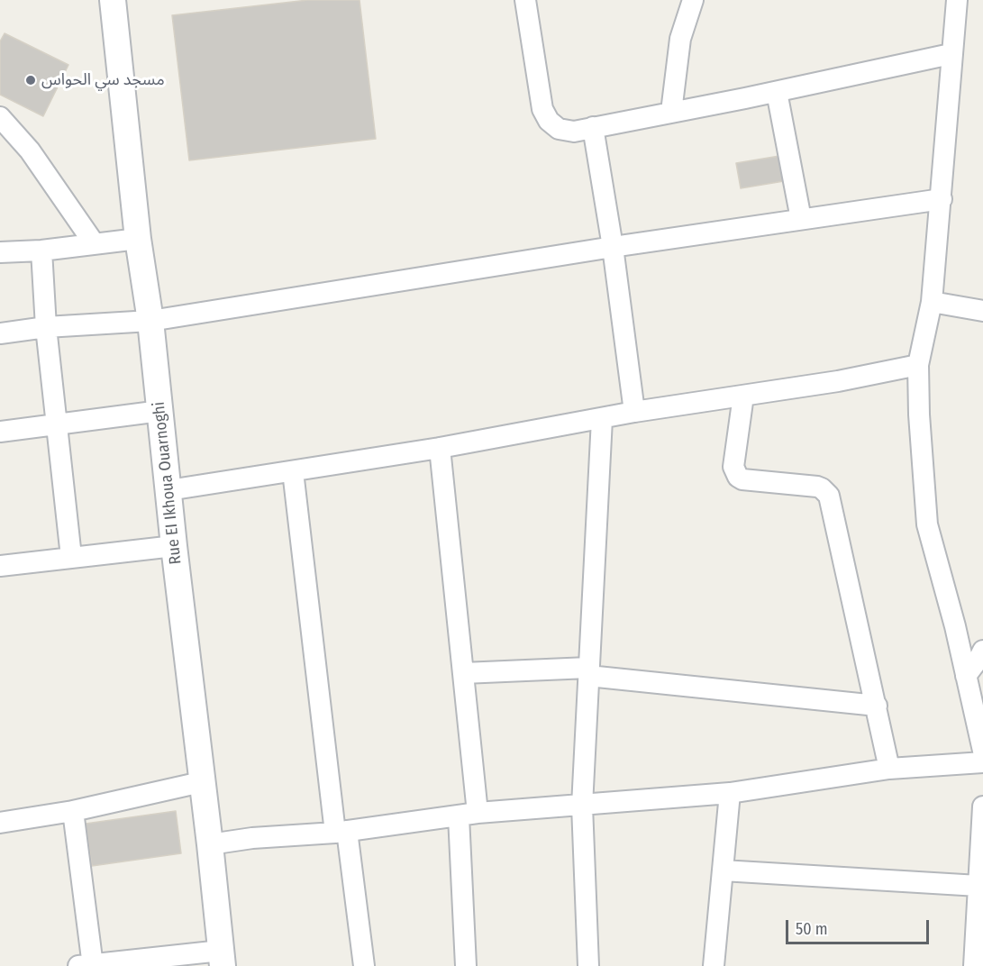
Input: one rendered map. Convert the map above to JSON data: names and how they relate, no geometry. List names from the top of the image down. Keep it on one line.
{"streets":{"street":["Rue EI Ikhoua Ouarnoghi"]},"places":["مسجد سي الحواس"],"scale_bar":"50 m"}
